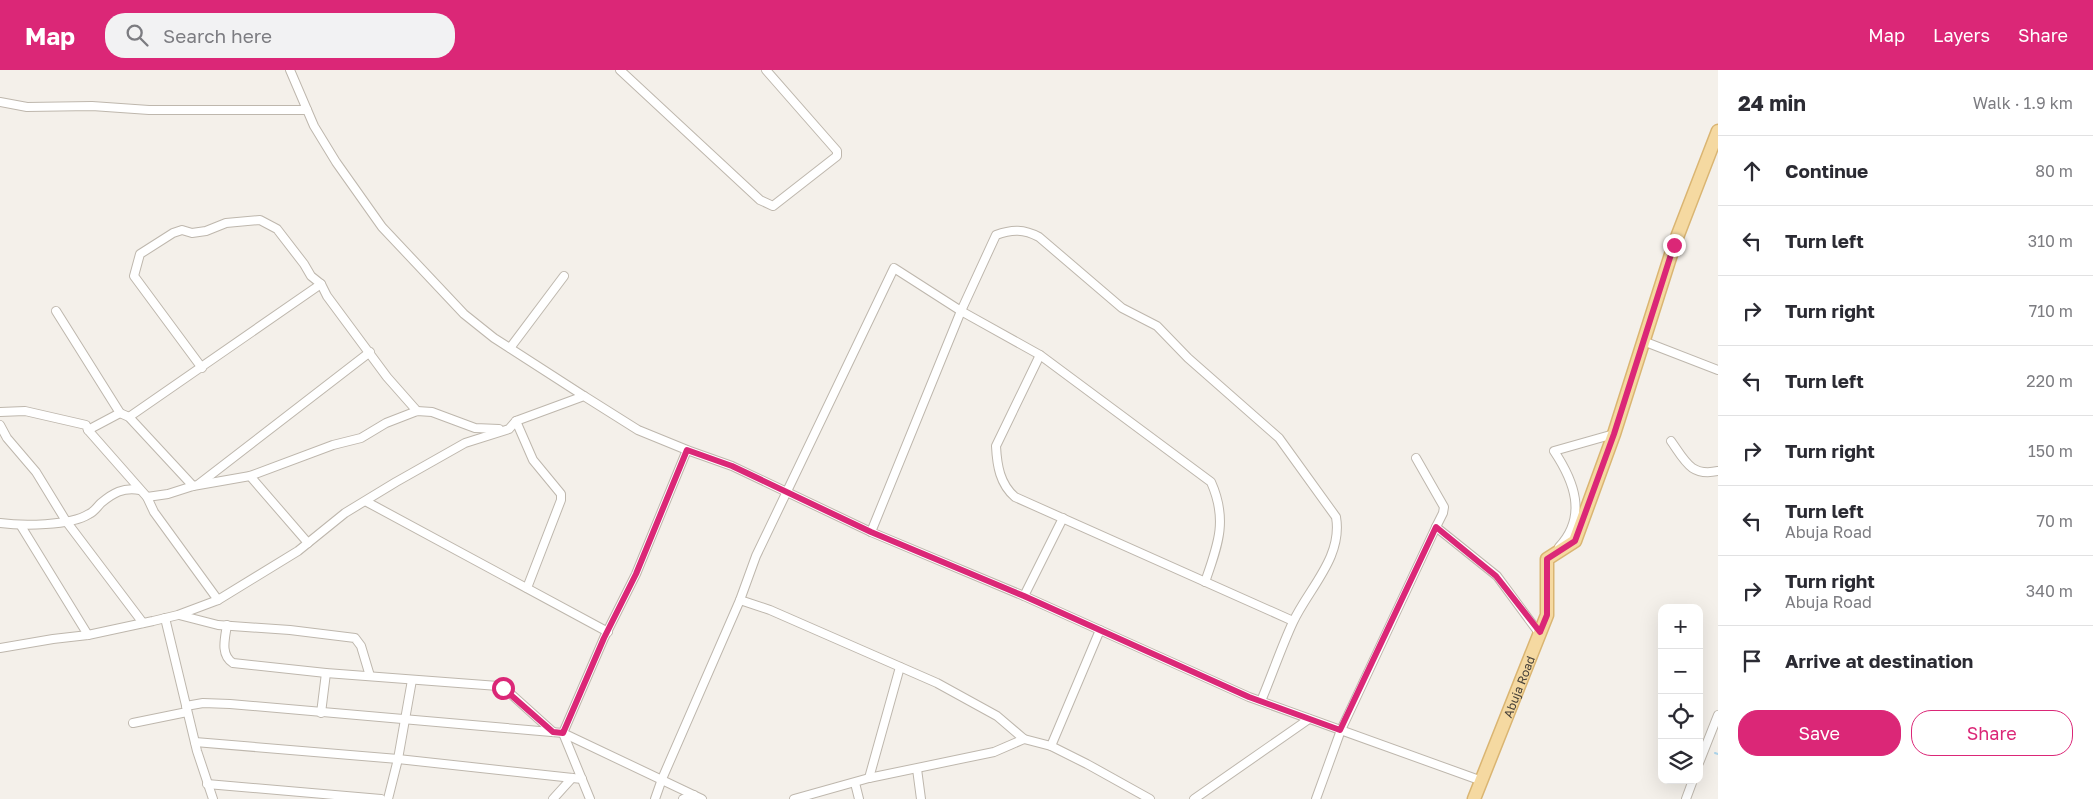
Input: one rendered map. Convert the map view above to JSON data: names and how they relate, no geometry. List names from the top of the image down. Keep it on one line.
{"streets":{"main road":["Abuja Road"]},"page":{"header":"Map","search":"Search here","nav":["Map","Layers","Share"],"heading":["24 min","Walk · 1.9 km"],"list":[["Continue","80 m"],["Turn left","310 m"],["Turn right","710 m"],["Turn left","220 m"],["Turn right","150 m"],["Turn left","Abuja Road","70 m"],["Turn right","Abuja Road","340 m"],"Arrive at destination"],"map_buttons":["+","−"],"buttons":["Save","Share"]}}
